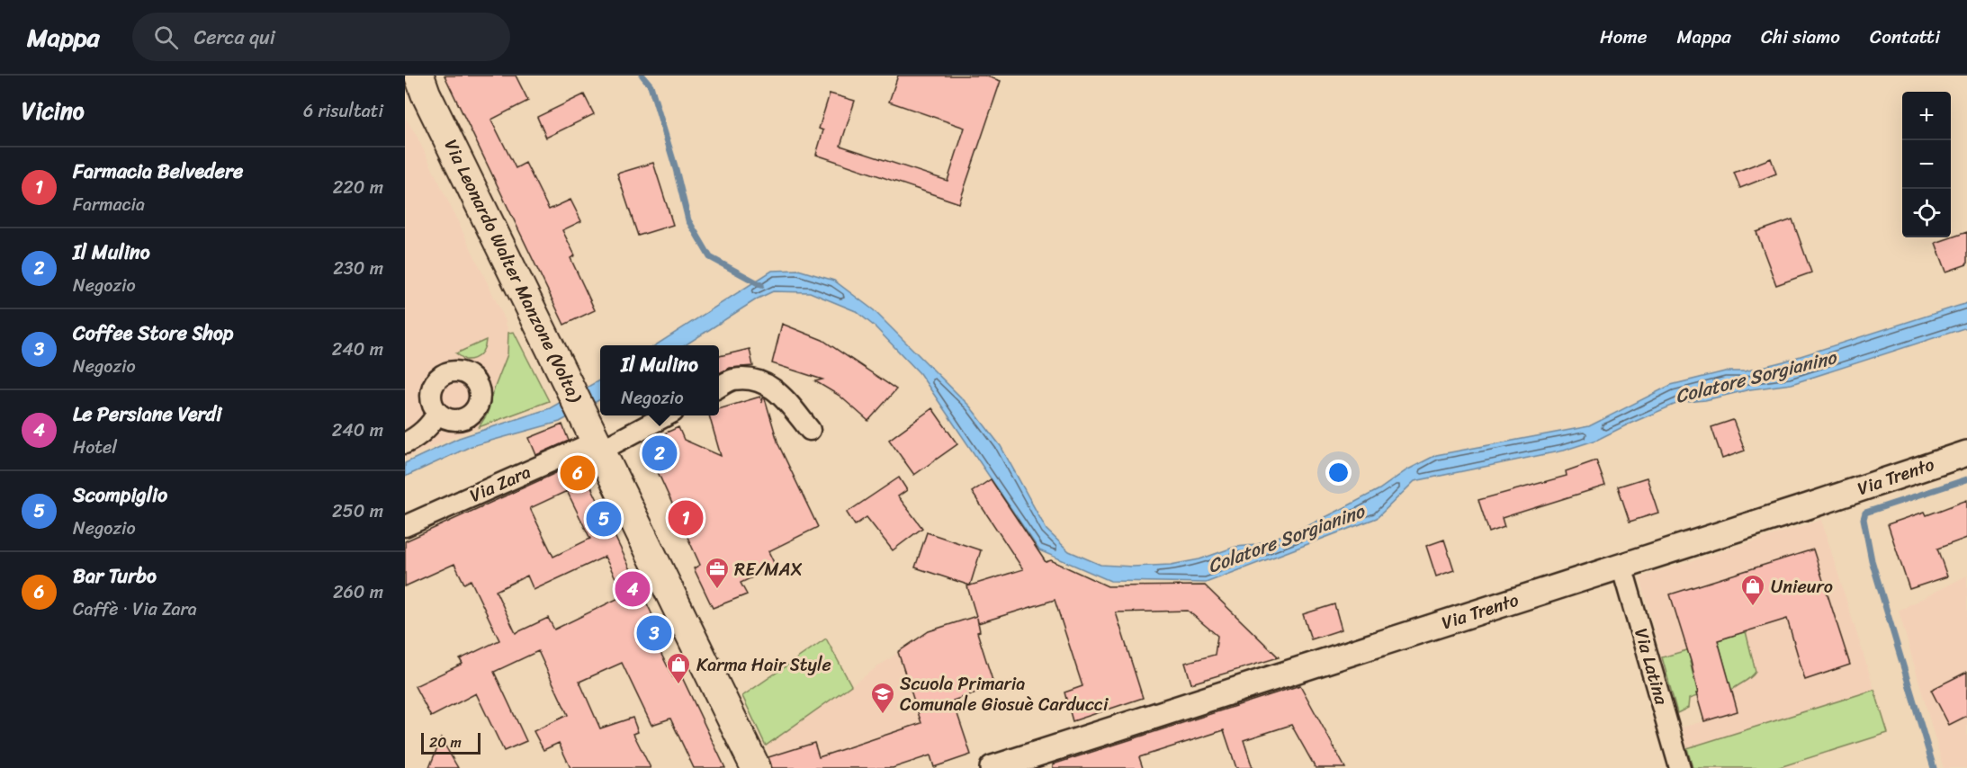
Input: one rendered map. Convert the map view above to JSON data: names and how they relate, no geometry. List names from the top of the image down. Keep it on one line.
{"streets":{"main road":["Via Leonardo Walter Manzone (Volta)"],"street":["Via Trento","Via Zara","Via Latina"]},"crossings":[["Via Leonardo Walter Manzone (Volta)","Via Zara"],["Via Trento","Via Latina"]],"water":["Colatore Sorgianino"],"places":{"office":["RE/MAX"],"shop":["Unieuro","Karma Hair Style"],"school or university":["Scuola Primaria Comunale Giosuè Carducci"]},"scale_bar":"20 m","page":{"header":"Mappa","search":"Cerca qui","nav":["Home","Mappa","Chi siamo","Contatti"],"heading":["Vicino","6 risultati"],"map_buttons":["+","−"],"list":[{"mark":"1","name":"Farmacia Belvedere","note":"Farmacia","value":"220 m"},{"mark":"2","name":"Il Mulino","note":"Negozio","value":"230 m"},{"mark":"3","name":"Coffee Store Shop","note":"Negozio","value":"240 m"},{"mark":"4","name":"Le Persiane Verdi","note":"Hotel","value":"240 m"},{"mark":"5","name":"Scompiglio","note":"Negozio","value":"250 m"},{"mark":"6","name":"Bar Turbo","note":"Caffè · Via Zara","value":"260 m"}],"popup":["Il Mulino","Negozio"],"pins":["2","6","1","5","4","3"],"scale":"20 m"}}
